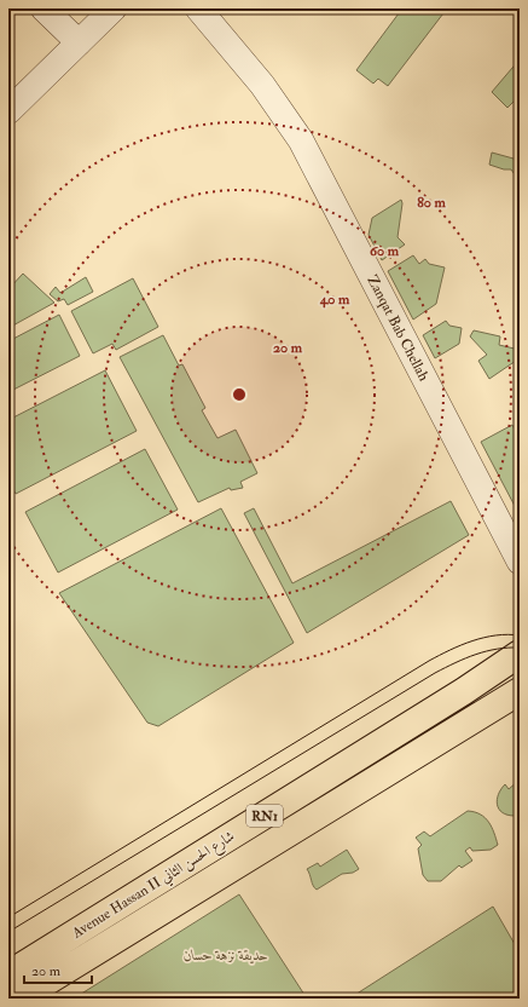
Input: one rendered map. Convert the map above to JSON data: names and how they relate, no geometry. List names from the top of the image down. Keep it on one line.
{"streets":{"main road":["RN1","Avenue Hassan II شارع الحسن الثاني"],"street":["Zanqat Bab Chellah"]},"parks":["حديقة نزهة حسان"],"scale_bar":"20 m","rings":["80 m","60 m","40 m","20 m"]}
